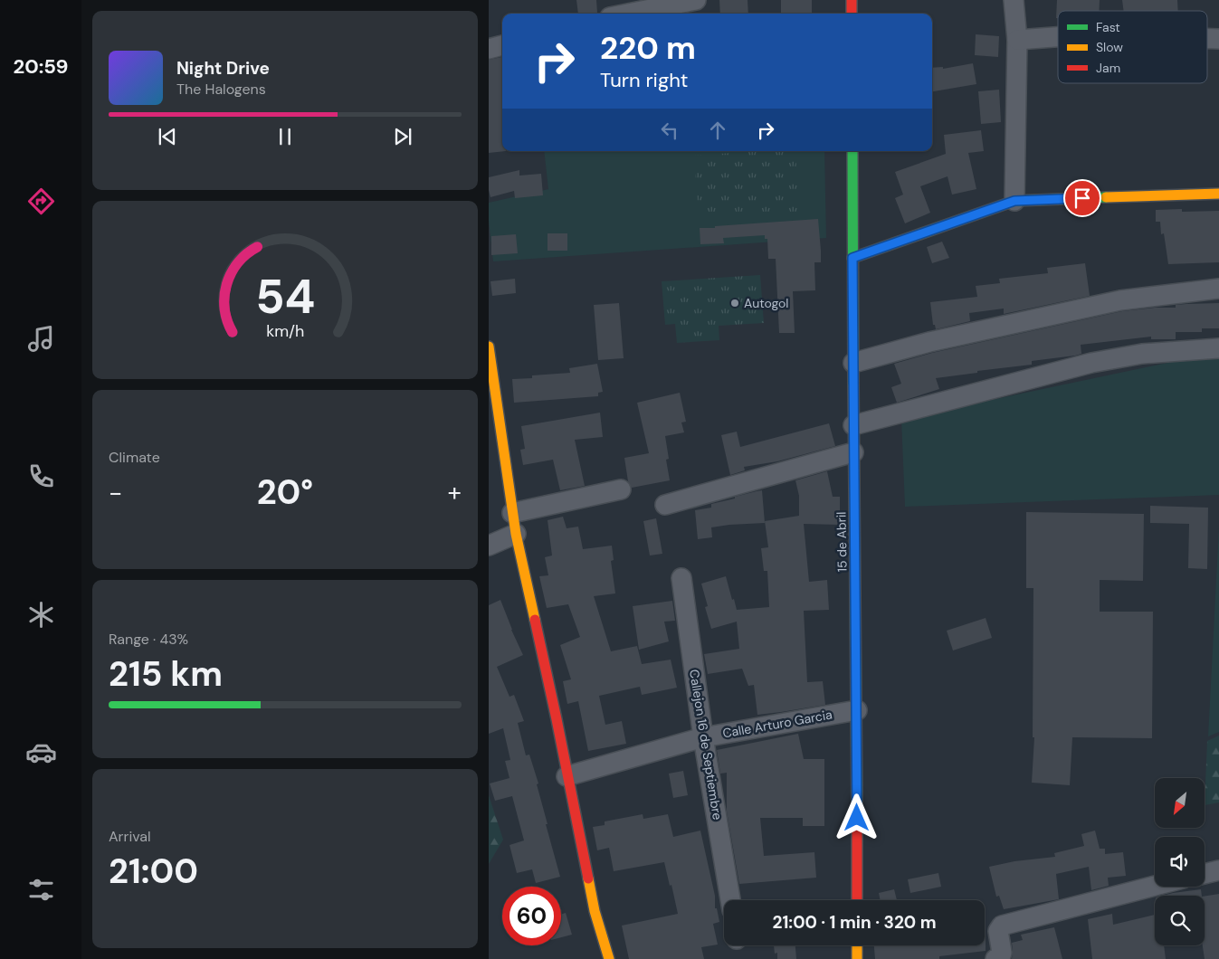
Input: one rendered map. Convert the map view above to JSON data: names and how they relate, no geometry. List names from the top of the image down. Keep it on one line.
{"streets":{"street":["15 de Abril","Calle Arturo Garcia","Callejon 16 de Septiembre"]},"crossings":[["15 de Abril","Calle Arturo Garcia"],["Calle Arturo Garcia","Callejon 16 de Septiembre"]],"places":["Autogol"],"legend":["Fast","Slow","Jam"],"north":"bottom left","page":{"tabs":"20:59","turn":["220 m","Turn right"],"song":["Night Drive","The Halogens"],"tile":["Climate",["Range · 43%","215 km"],["Arrival","21:00"]],"heat":["−","20°","+"],"limit":"60","trip":"21:00 · 1 min · 320 m","gauge":["54","km/h"]}}
